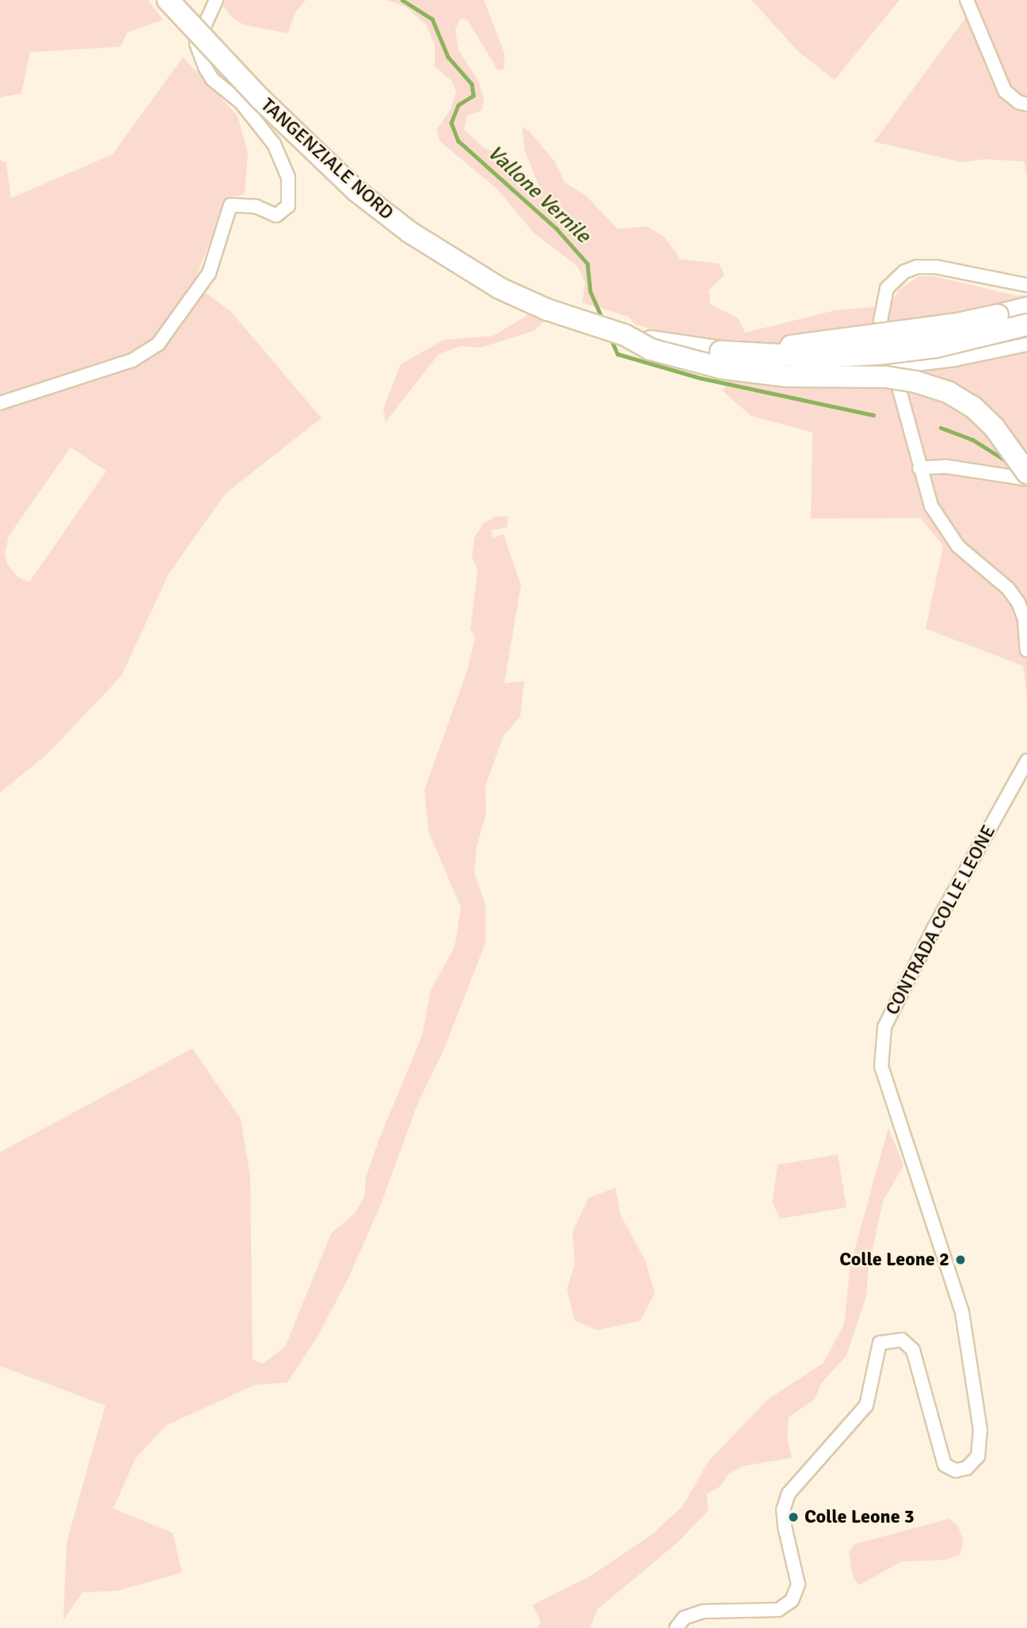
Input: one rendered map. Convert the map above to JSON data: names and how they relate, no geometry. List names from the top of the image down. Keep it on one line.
{"streets":{"main road":["TANGENZIALE NORD"],"street":["CONTRADA COLLE LEONE"]},"water":["Vallone Vernile"],"places":["Colle Leone 2","Colle Leone 3"]}
